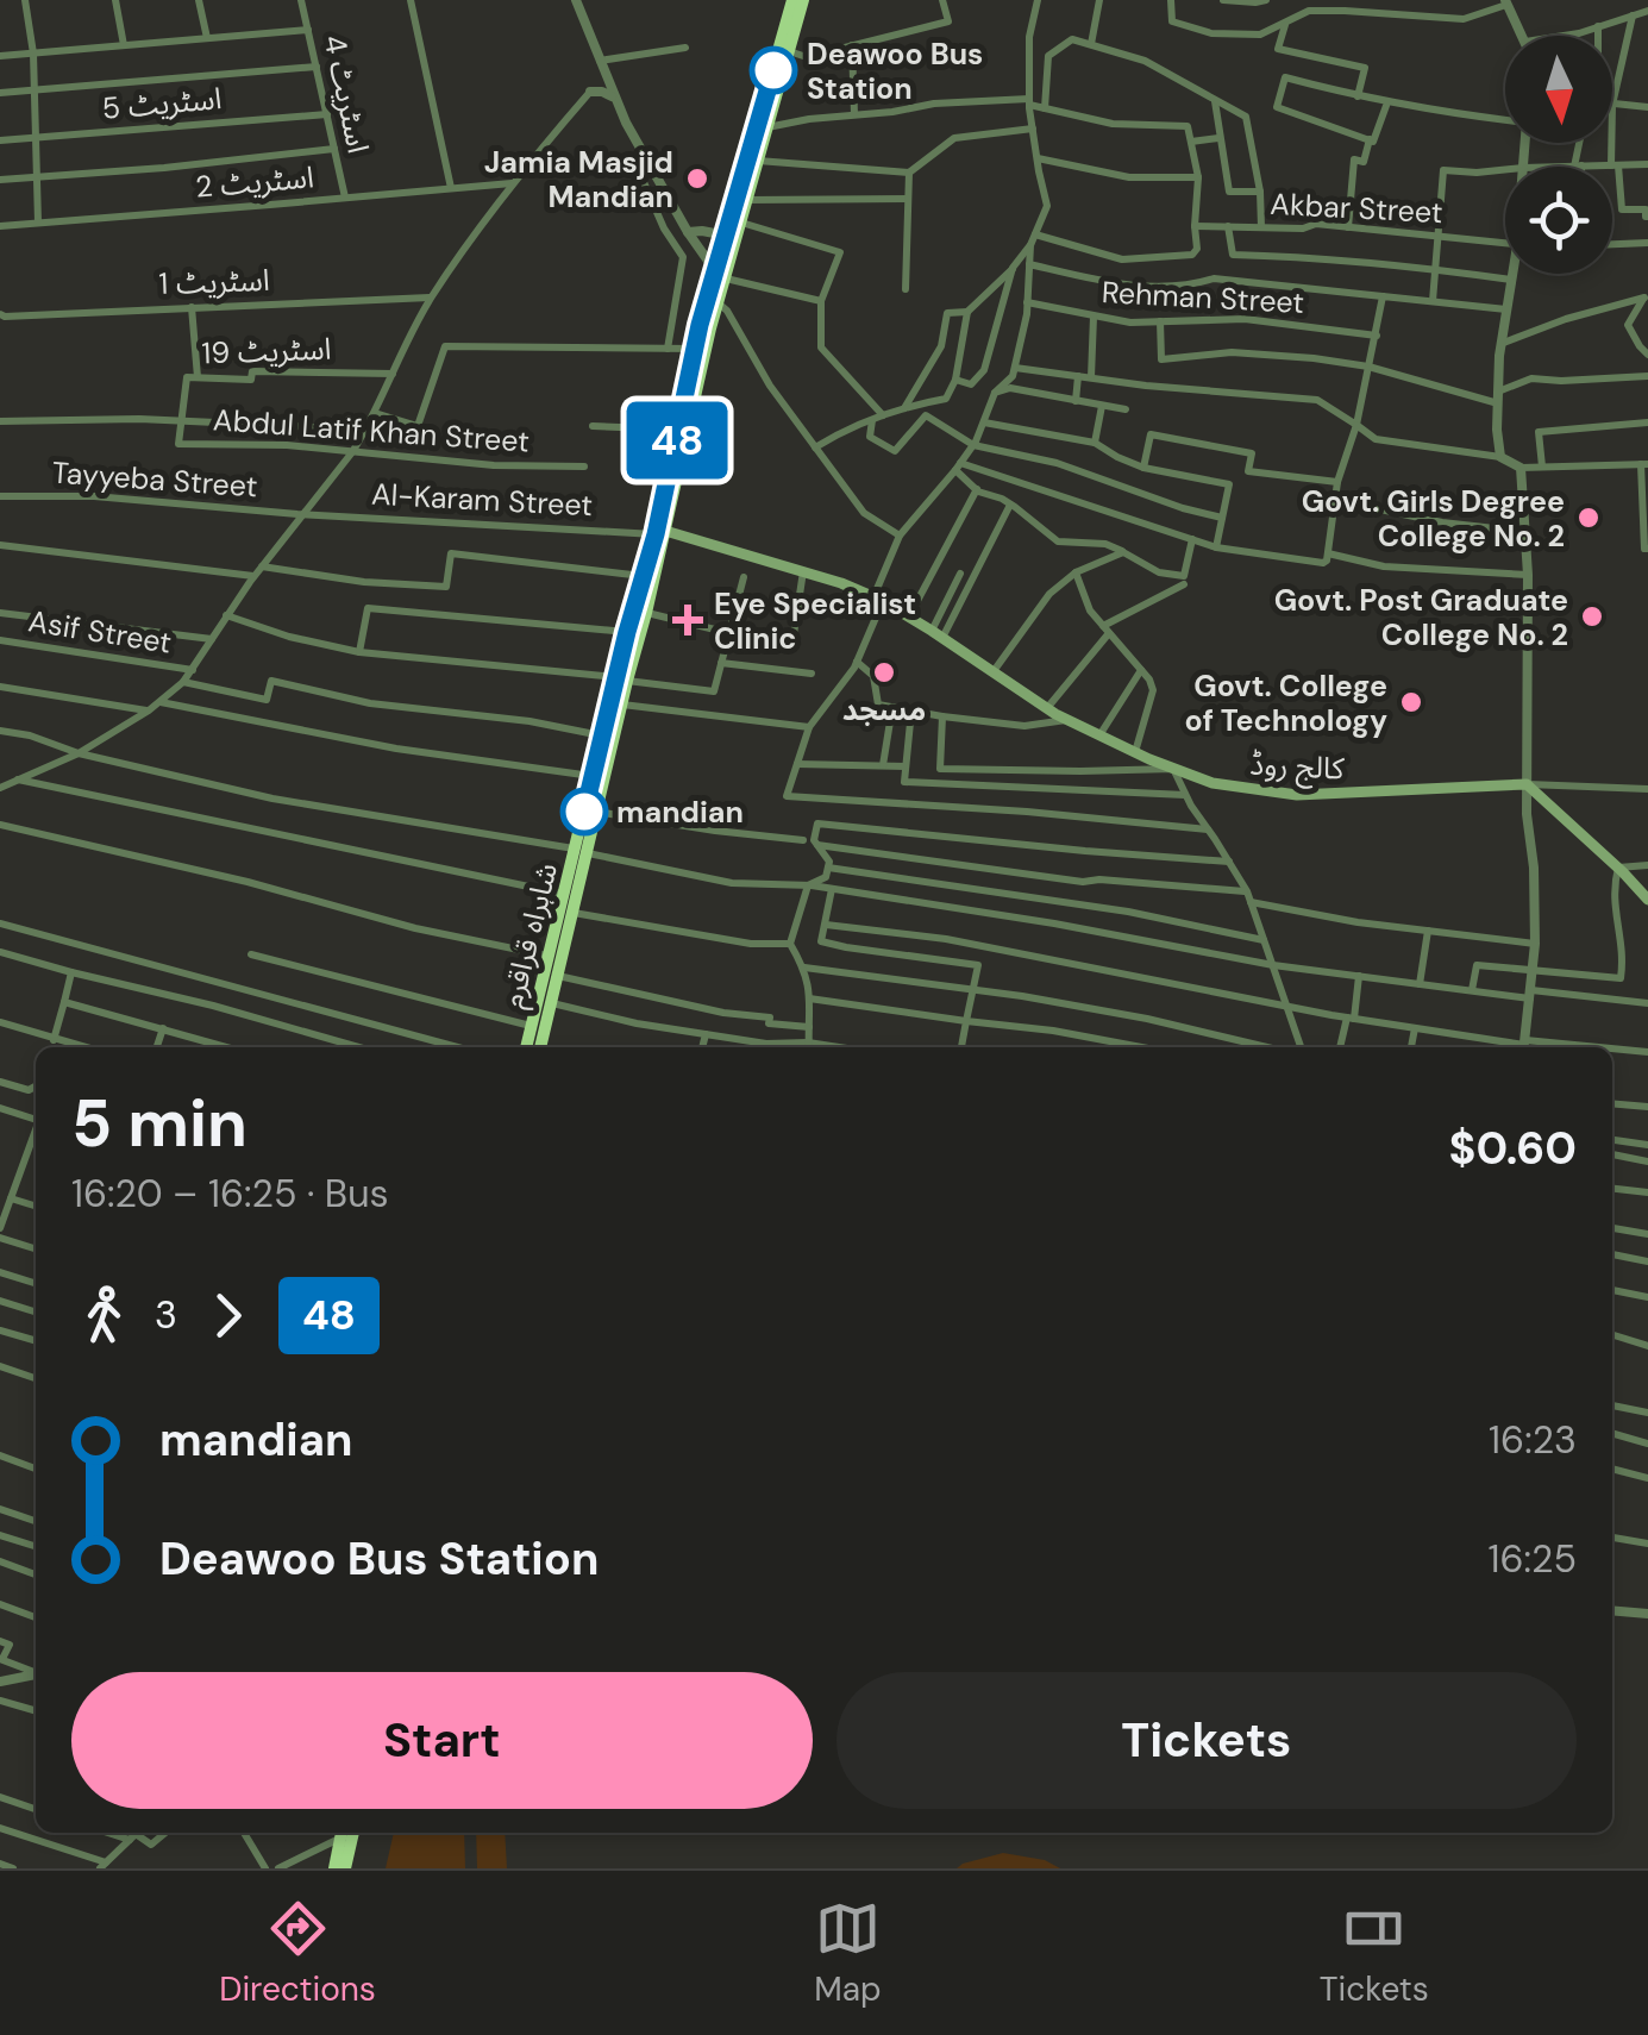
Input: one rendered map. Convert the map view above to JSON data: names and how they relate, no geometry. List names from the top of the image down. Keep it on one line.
{"streets":{"highway":["شاہراہ قراقرم"],"main road":["کالج روڈ"],"street":["اسٹریٹ 4","اسٹریٹ 5","اسٹریٹ 2","Akbar Street","اسٹریٹ 1","Rehman Street","اسٹریٹ 19","Abdul Latif Khan Street","Tayyeba Street","Al-Karam Street","Asif Street"]},"crossings":[["اسٹریٹ 4","اسٹریٹ 5"],["اسٹریٹ 4","اسٹریٹ 2"],["اسٹریٹ 19","Abdul Latif Khan Street"],["Tayyeba Street","Al-Karam Street"],["Al-Karam Street","کالج روڈ"],["Al-Karam Street","شاہراہ قراقرم"],["کالج روڈ","شاہراہ قراقرم"]],"places":{"other":["Deawoo Bus Station","Jamia Masjid Mandian","Govt. Girls Degree College No. 2","Govt. Post Graduate College No. 2","مسجد","Govt. College of Technology","mandian"],"health":["Eye Specialist Clinic"]},"lines":["bus line 48"],"north":"bottom","page":{"on_map":"48","heading":["5 min","16:20 – 16:25 · Bus","$0.60"],"legs":["3","48"],"list":[{"name":"mandian","value":"16:23"},{"name":"Deawoo Bus Station","value":"16:25"}],"buttons":["Start","Tickets"],"tabs":["Directions","Map","Tickets"]}}
